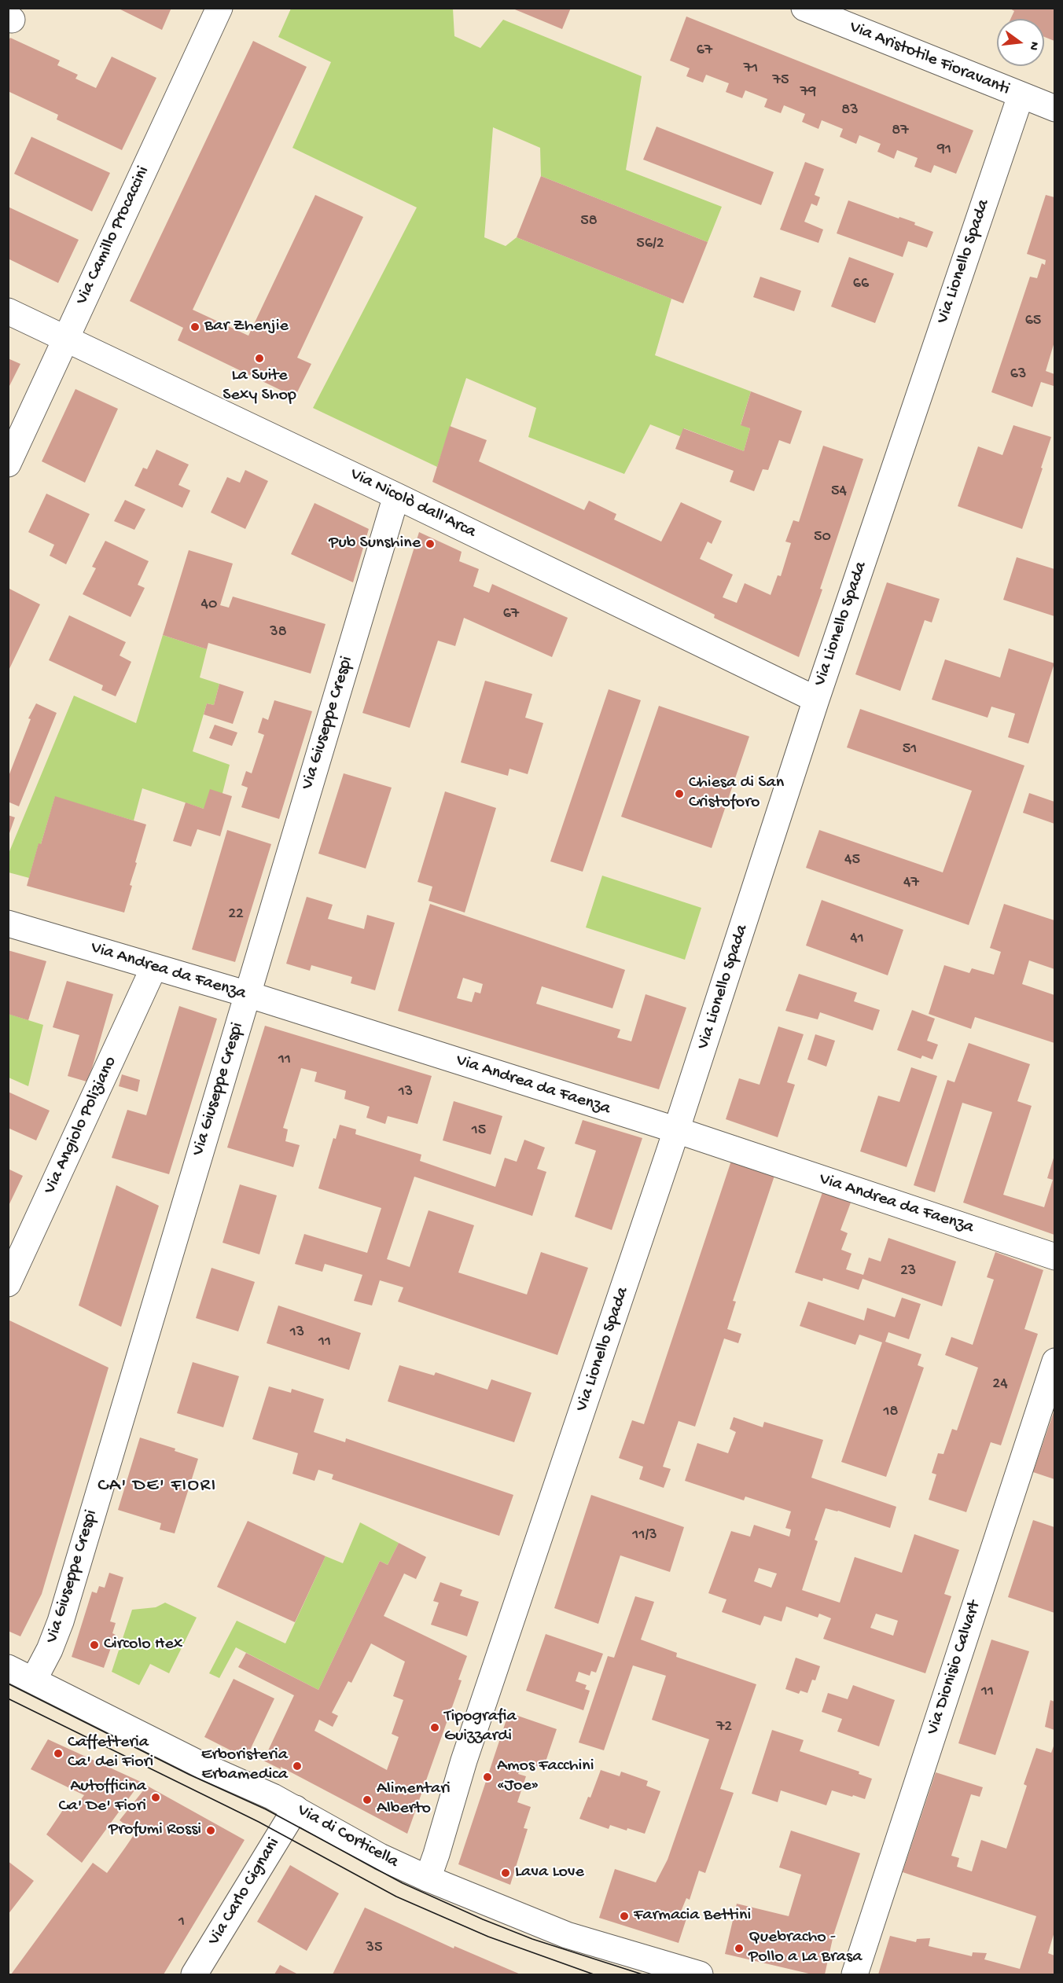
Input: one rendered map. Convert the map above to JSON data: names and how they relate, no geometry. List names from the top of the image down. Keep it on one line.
{"streets":{"street":["Via Aristotile Fioravanti","Via Camillo Procaccini","Via Lionello Spada","Via Nicolò dall'Arca","Via Giuseppe Crespi","Via Andrea da Faenza","Via Angiolo Poliziano","Via Dionisio Calvart","Via di Corticella","Via Carlo Cignani"]},"crossings":[["Via Aristotile Fioravanti","Via Lionello Spada"],["Via Camillo Procaccini","Via Nicolò dall'Arca"],["Via Lionello Spada","Via Nicolò dall'Arca"],["Via Lionello Spada","Via Andrea da Faenza"],["Via Lionello Spada","Via di Corticella"],["Via Nicolò dall'Arca","Via Giuseppe Crespi"],["Via Giuseppe Crespi","Via Andrea da Faenza"],["Via Giuseppe Crespi","Via di Corticella"],["Via Andrea da Faenza","Via Angiolo Poliziano"],["Via di Corticella","Via Carlo Cignani"]],"districts":["CA' DE' FIORI"],"places":["Bar Zhenjie","La Suite Sexy Shop","Pub Sunshine","Chiesa di San Cristoforo","Circolo Hex","Tipografia Guizzardi","Caffetteria Ca' dei Fiori","Erboristeria Erbamedica","Amos Facchini «Joe»","Autofficina Ca' De' Fiori","Alimentari Alberto","Profumi Rossi","Lava Love","Farmacia Bettini","Quebracho - Pollo a La Brasa"],"house_numbers":["67","71","75","79","83","87","91","58","56/2","66","65","63","54","50","40","67","38","51","45","47","22","41","11","13","15","23","13","11","24","18","11/3","11","72","1","35"],"north":"right"}
